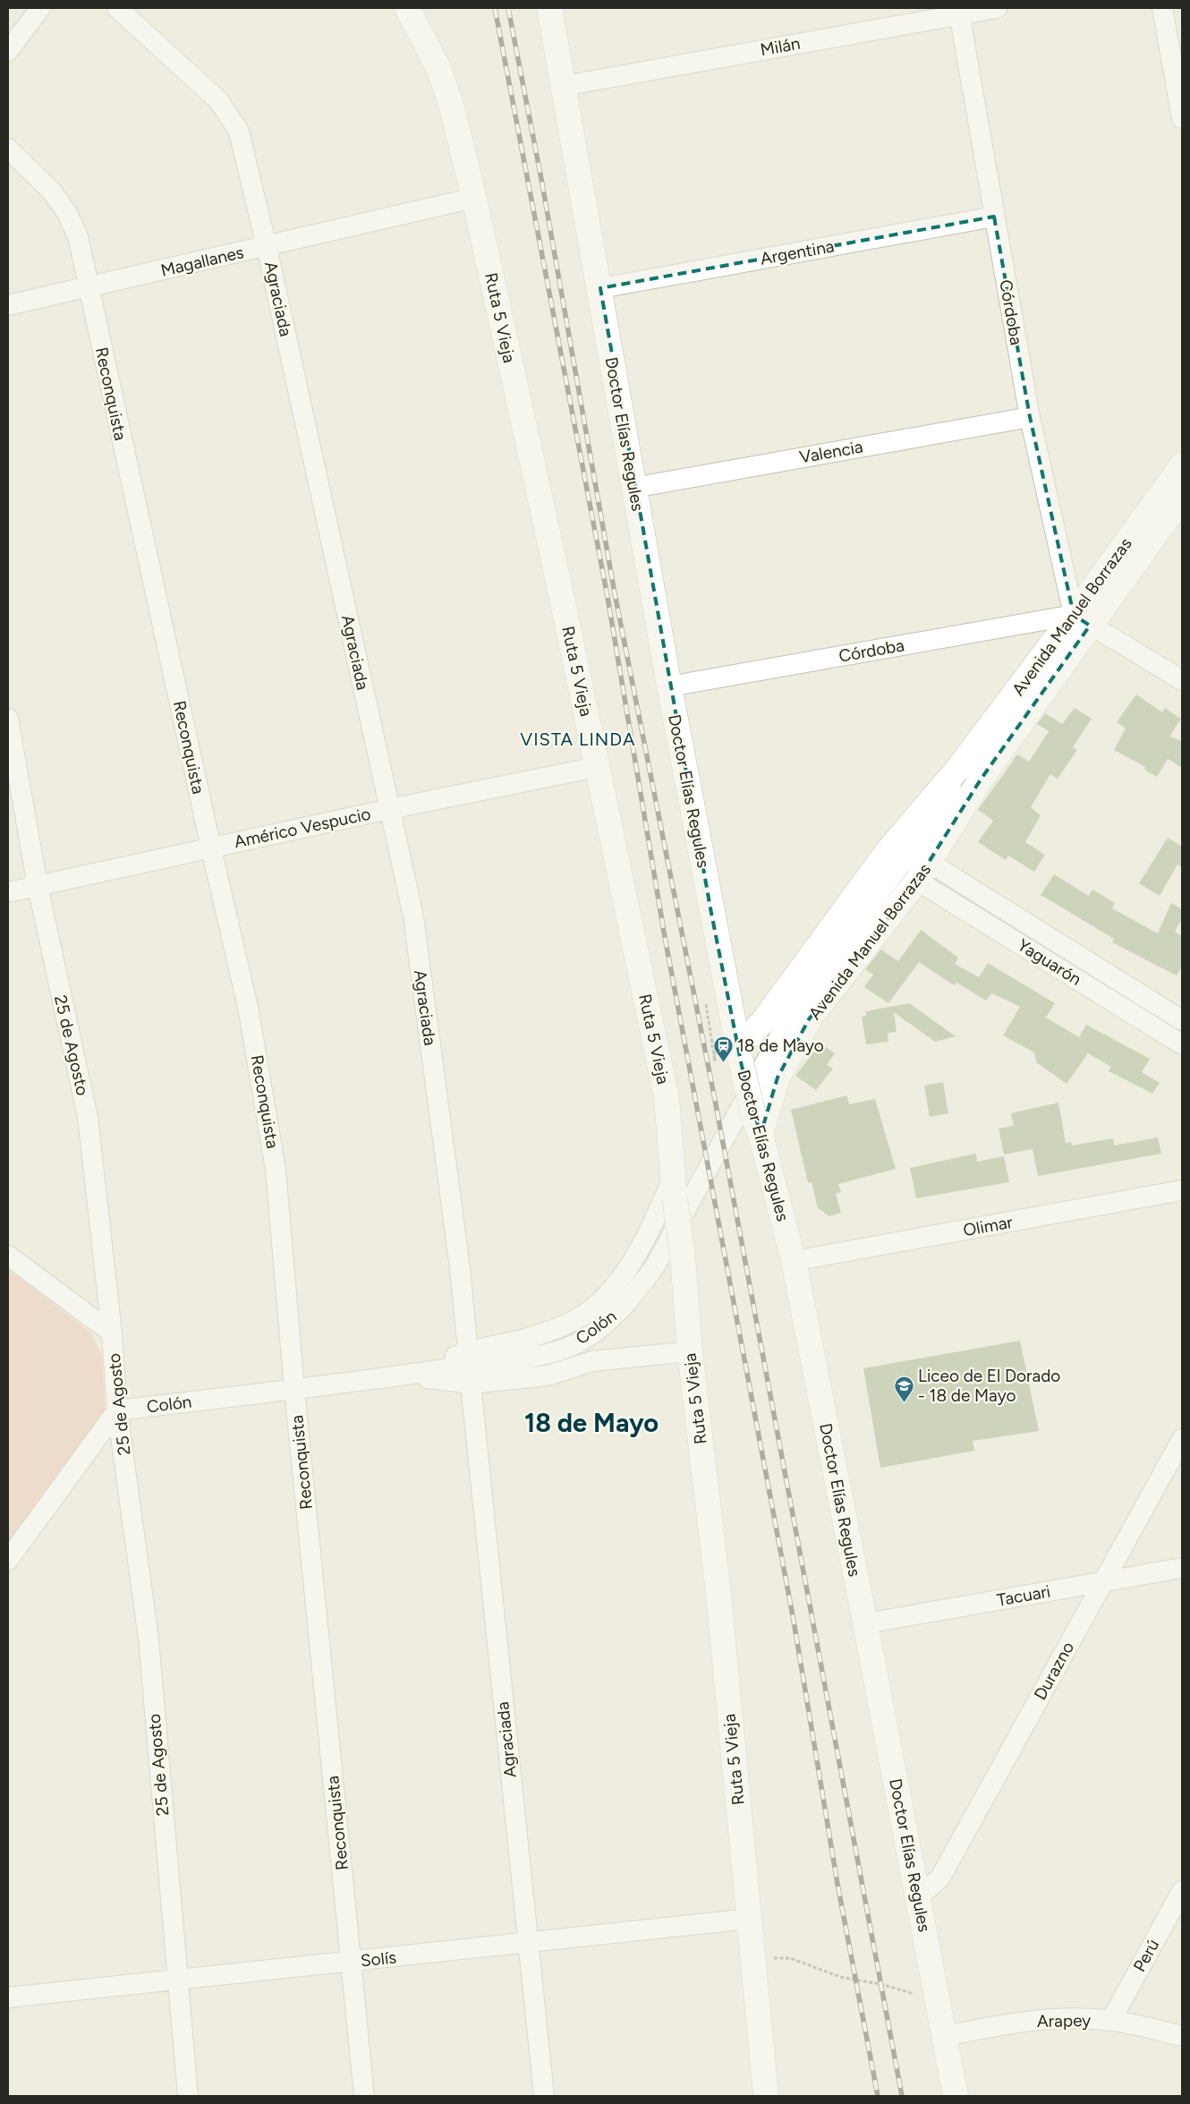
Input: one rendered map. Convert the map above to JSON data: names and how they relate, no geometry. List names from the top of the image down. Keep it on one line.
{"streets":{"street":["Milán","Argentina","Magallanes","Agraciada","Córdoba","Ruta 5 Vieja","Reconquista","Doctor Elías Regules","Valencia","Avenida Manuel Borrazas","Américo Vespucio","Yaguarón","25 de Agosto","Olimar","Colón","Tacuari","Durazno","Perú","Solís","Arapey"]},"crossings":[["Milán","Córdoba"],["Milán","Doctor Elías Regules"],["Argentina","Córdoba"],["Argentina","Doctor Elías Regules"],["Magallanes","Agraciada"],["Magallanes","Ruta 5 Vieja"],["Magallanes","Reconquista"],["Agraciada","Américo Vespucio"],["Agraciada","Colón"],["Agraciada","Solís"],["Córdoba","Doctor Elías Regules"],["Córdoba","Valencia"],["Córdoba","Avenida Manuel Borrazas"],["Ruta 5 Vieja","Américo Vespucio"],["Ruta 5 Vieja","Colón"],["Ruta 5 Vieja","Solís"],["Reconquista","Américo Vespucio"],["Reconquista","Colón"],["Reconquista","Solís"],["Doctor Elías Regules","Valencia"],["Doctor Elías Regules","Avenida Manuel Borrazas"],["Doctor Elías Regules","Olimar"],["Doctor Elías Regules","Tacuari"],["Doctor Elías Regules","Durazno"],["Doctor Elías Regules","Arapey"],["Avenida Manuel Borrazas","Yaguarón"],["Avenida Manuel Borrazas","Colón"],["Américo Vespucio","25 de Agosto"],["25 de Agosto","Colón"],["25 de Agosto","Solís"],["Tacuari","Durazno"],["Perú","Arapey"]],"districts":["VISTA LINDA","18 de Mayo"],"places":{"station":["18 de Mayo"],"school or university":["Liceo de El Dorado - 18 de Mayo"]}}
